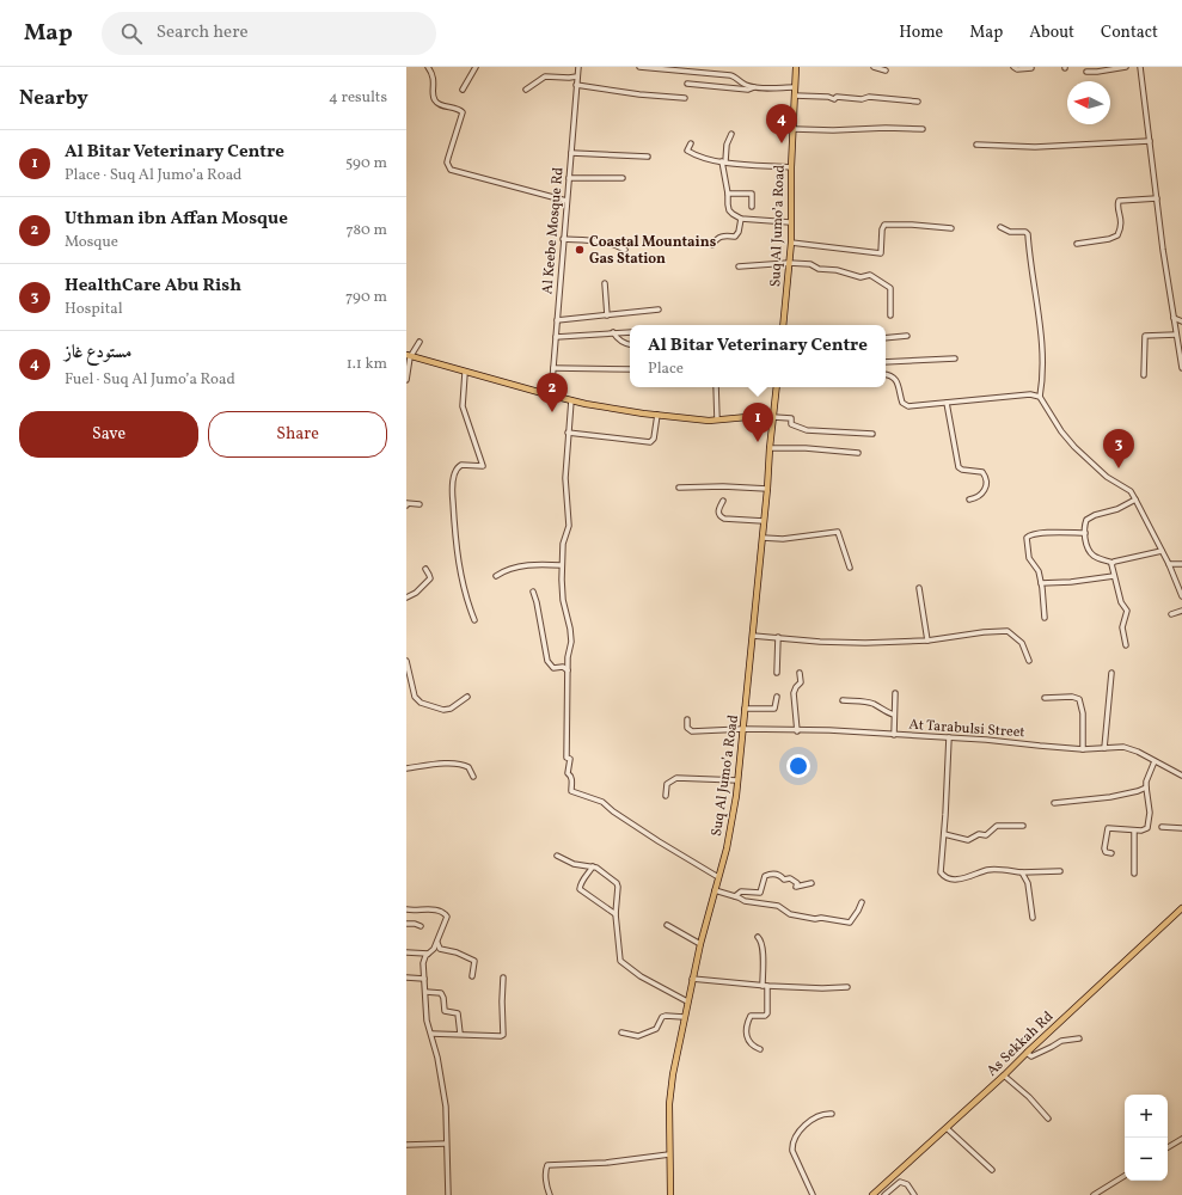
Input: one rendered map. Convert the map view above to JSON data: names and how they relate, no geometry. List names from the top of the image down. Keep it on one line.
{"streets":{"main road":["Suq Al Jumo’a Road","As Sekkah Rd"],"street":["Al Keebe Mosque Rd","At Tarabulsi Street"]},"crossings":[["Suq Al Jumo’a Road","At Tarabulsi Street"]],"places":["Coastal Mountains Gas Station"],"north":"left","page":{"header":"Map","search":"Search here","nav":["Home","Map","About","Contact"],"heading":["Nearby","4 results"],"pins":["4","2","1","3"],"list":[{"mark":"1","name":"Al Bitar Veterinary Centre","note":"Place · Suq Al Jumo’a Road","value":"590 m"},{"mark":"2","name":"Uthman ibn Affan Mosque","note":"Mosque","value":"780 m"},{"mark":"3","name":"HealthCare Abu Rish","note":"Hospital","value":"790 m"},{"mark":"4","name":"مستودع غاز","note":"Fuel · Suq Al Jumo’a Road","value":"1.1 km"}],"popup":["Al Bitar Veterinary Centre","Place"],"buttons":["Save","Share"],"map_buttons":["+","−"]}}
